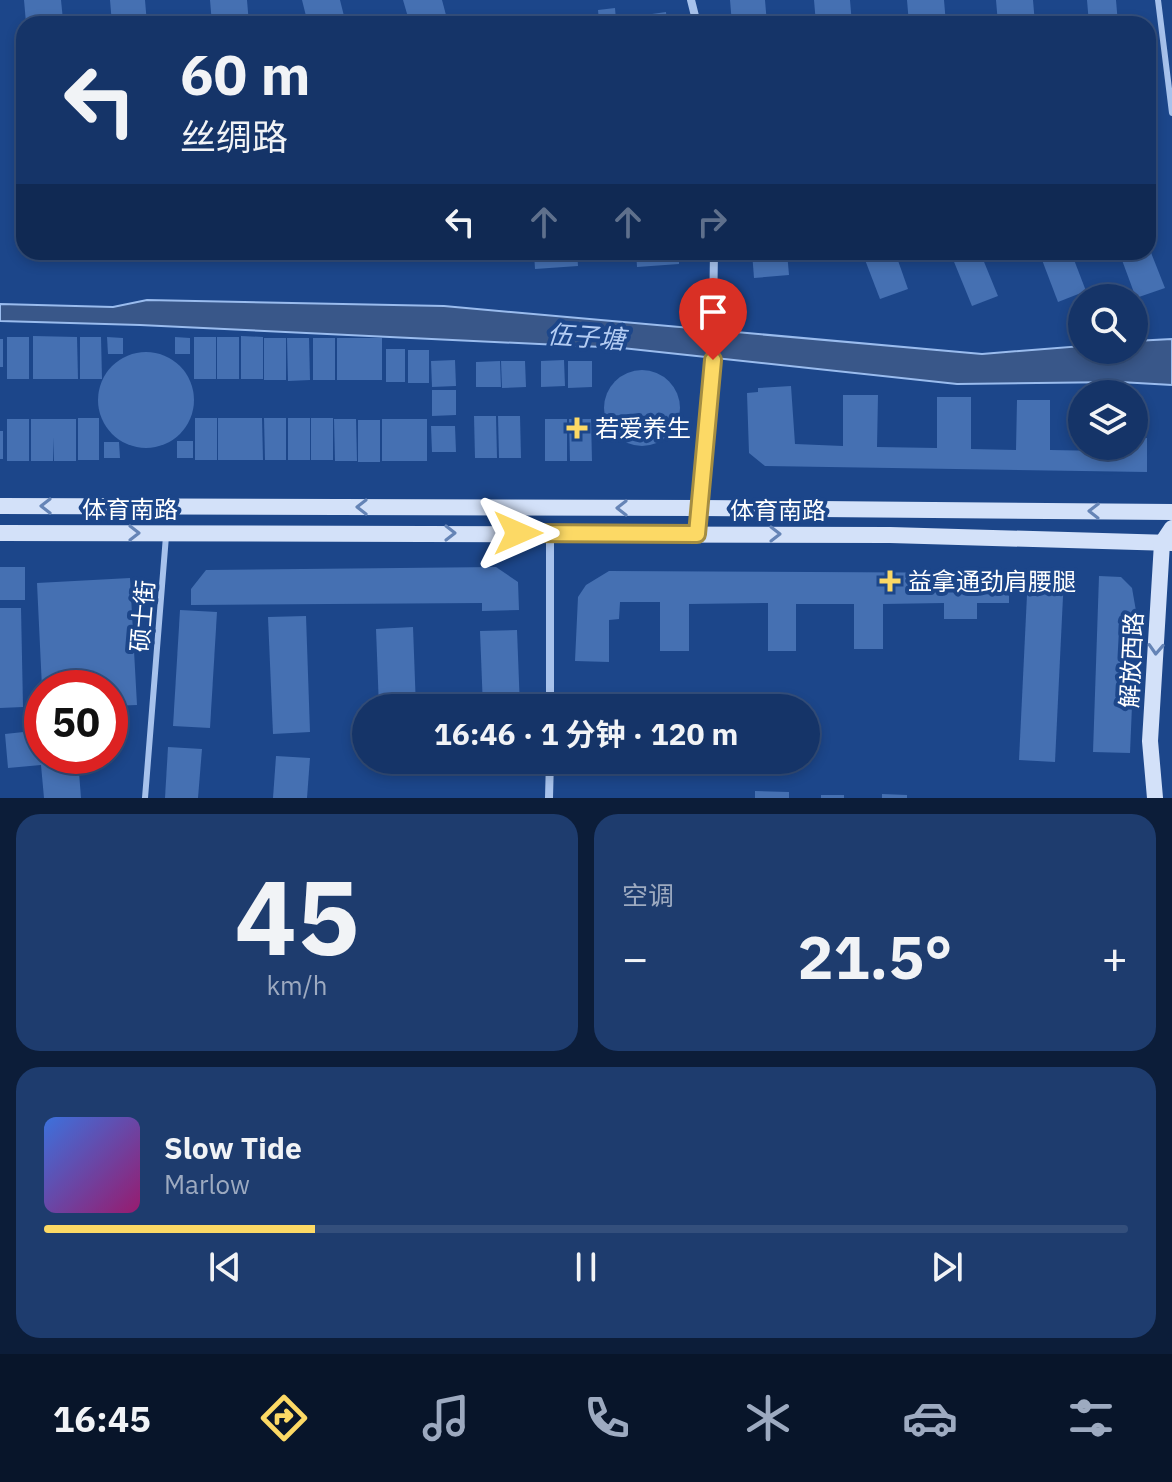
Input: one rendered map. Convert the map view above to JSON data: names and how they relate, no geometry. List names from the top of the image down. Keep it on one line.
{"streets":{"main road":["体育南路","解放西路"],"lane":["硕士街"]},"crossings":[["体育南路","硕士街"],["体育南路","解放西路"]],"one_way":["解放西路"],"water":["伍子塘"],"places":{"health":["若爱养生","益拿通劲肩腰腿"]},"page":{"turn":["60 m","丝绸路"],"limit":"50","trip":"16:46 · 1 分钟 · 120 m","tile":[["45","km/h"],"空调"],"heat":["−","21.5°","+"],"song":["Slow Tide","Marlow"],"tabs":"16:45"}}
